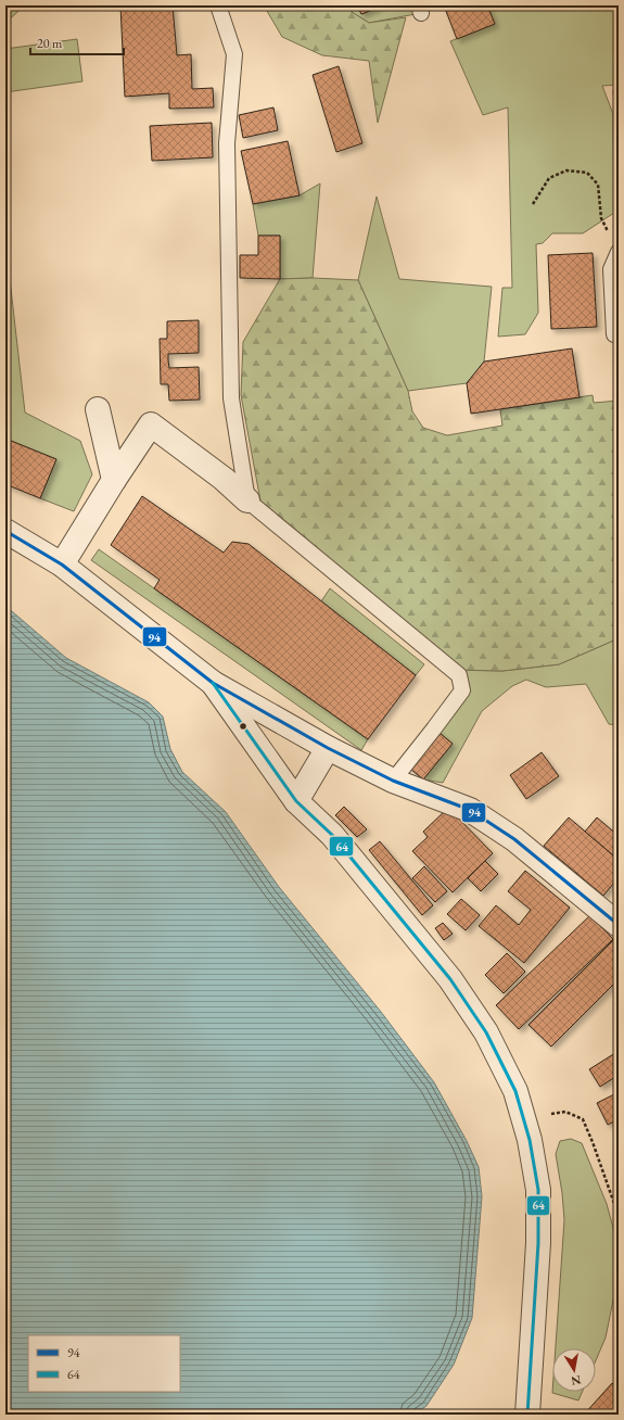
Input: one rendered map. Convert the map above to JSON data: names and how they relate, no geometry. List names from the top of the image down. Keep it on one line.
{"lines":["transit line 94","transit line 64"],"legend":["94","64"],"scale_bar":"20 m","north":"bottom"}
